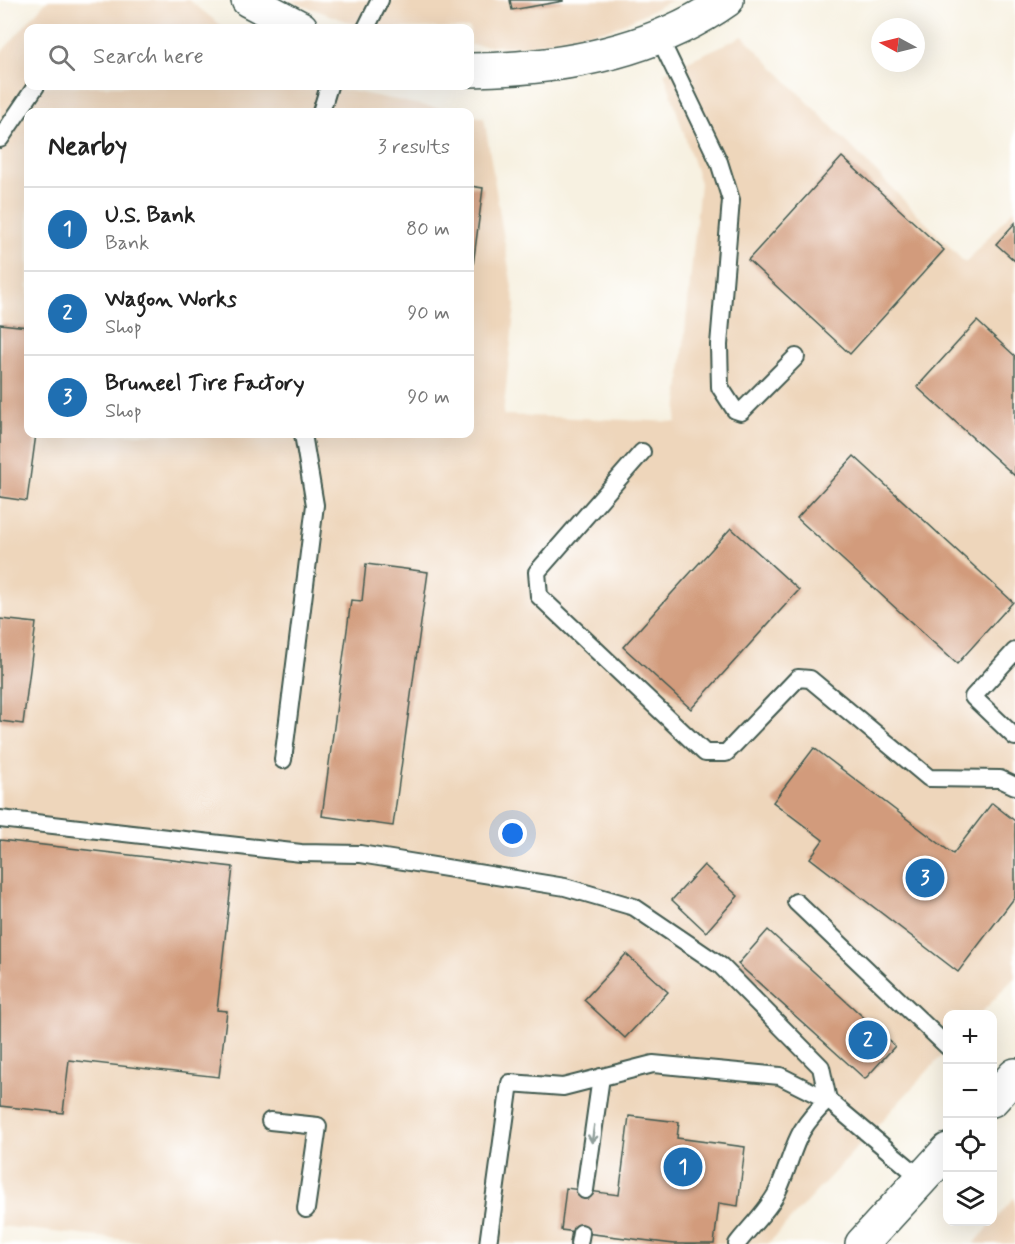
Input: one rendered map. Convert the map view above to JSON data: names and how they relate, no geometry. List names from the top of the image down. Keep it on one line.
{"north":"left","page":{"search":"Search here","heading":["Nearby","3 results"],"list":[{"mark":"1","name":"U.S. Bank","note":"Bank","value":"80 m"},{"mark":"2","name":"Wagon Works","note":"Shop","value":"90 m"},{"mark":"3","name":"Bruneel Tire Factory","note":"Shop","value":"90 m"}],"pins":["3","2","1"],"map_buttons":["+","−"]}}
